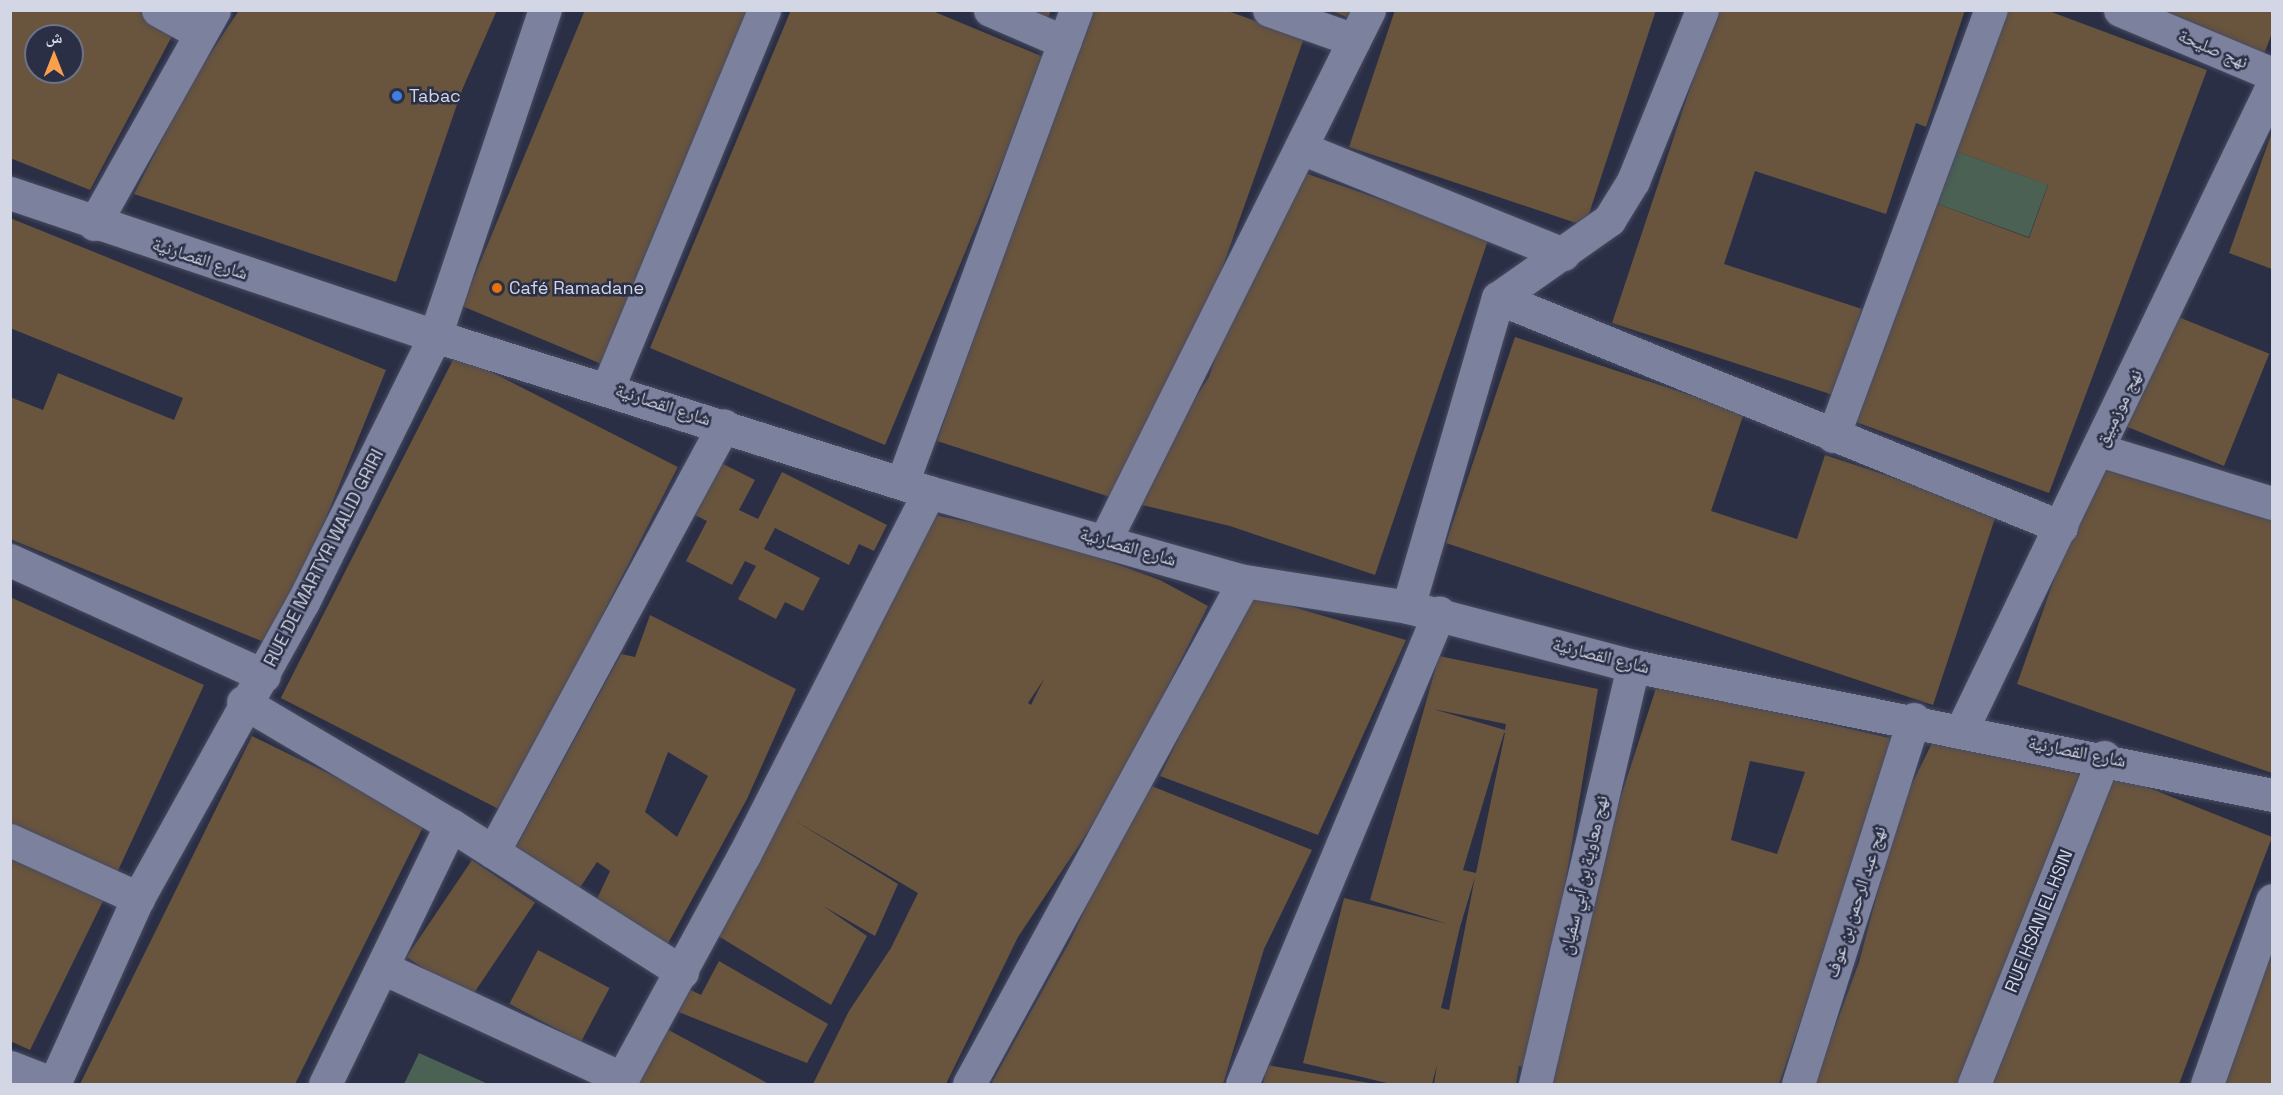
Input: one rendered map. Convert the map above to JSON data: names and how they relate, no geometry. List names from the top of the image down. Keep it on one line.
{"streets":{"street":["نهج صليحة","شارع القصارنية","نهج موزمبيق","RUE DE MARTYR WALID GRIRI","نهج معاوية بن أبي سفيان","نهج عبد الرحمن بن عوف","RUE HSAN EL HSIN"]},"crossings":[["شارع القصارنية","نهج موزمبيق"],["شارع القصارنية","RUE DE MARTYR WALID GRIRI"],["شارع القصارنية","نهج معاوية بن أبي سفيان"],["شارع القصارنية","نهج عبد الرحمن بن عوف"],["شارع القصارنية","RUE HSAN EL HSIN"]],"places":["Tabac","Café Ramadane"],"north":"top"}
